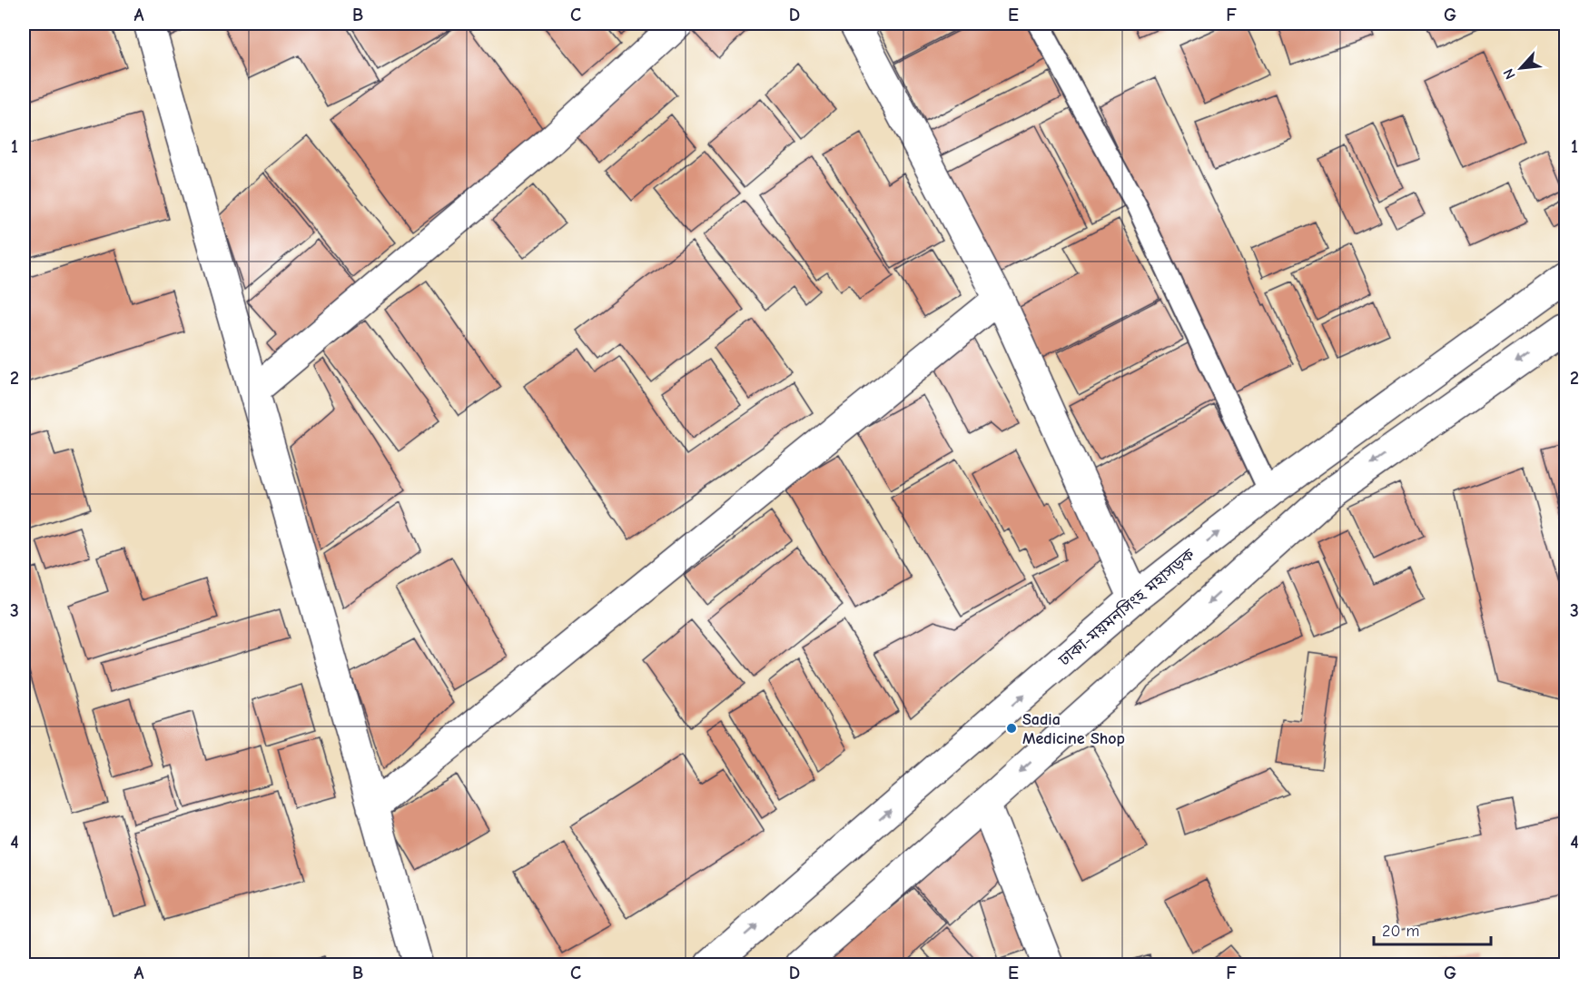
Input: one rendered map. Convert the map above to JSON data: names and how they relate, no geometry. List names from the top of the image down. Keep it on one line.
{"streets":{"street":["ঢাকা-ময়মনসিংহ মহাসড়ক"]},"places":["Sadia Medicine Shop"],"scale_bar":"20 m","north":"bottom left","grid":{"columns":["A","B","C","D","E","F","G"],"rows":["1","2","3","4"]}}
